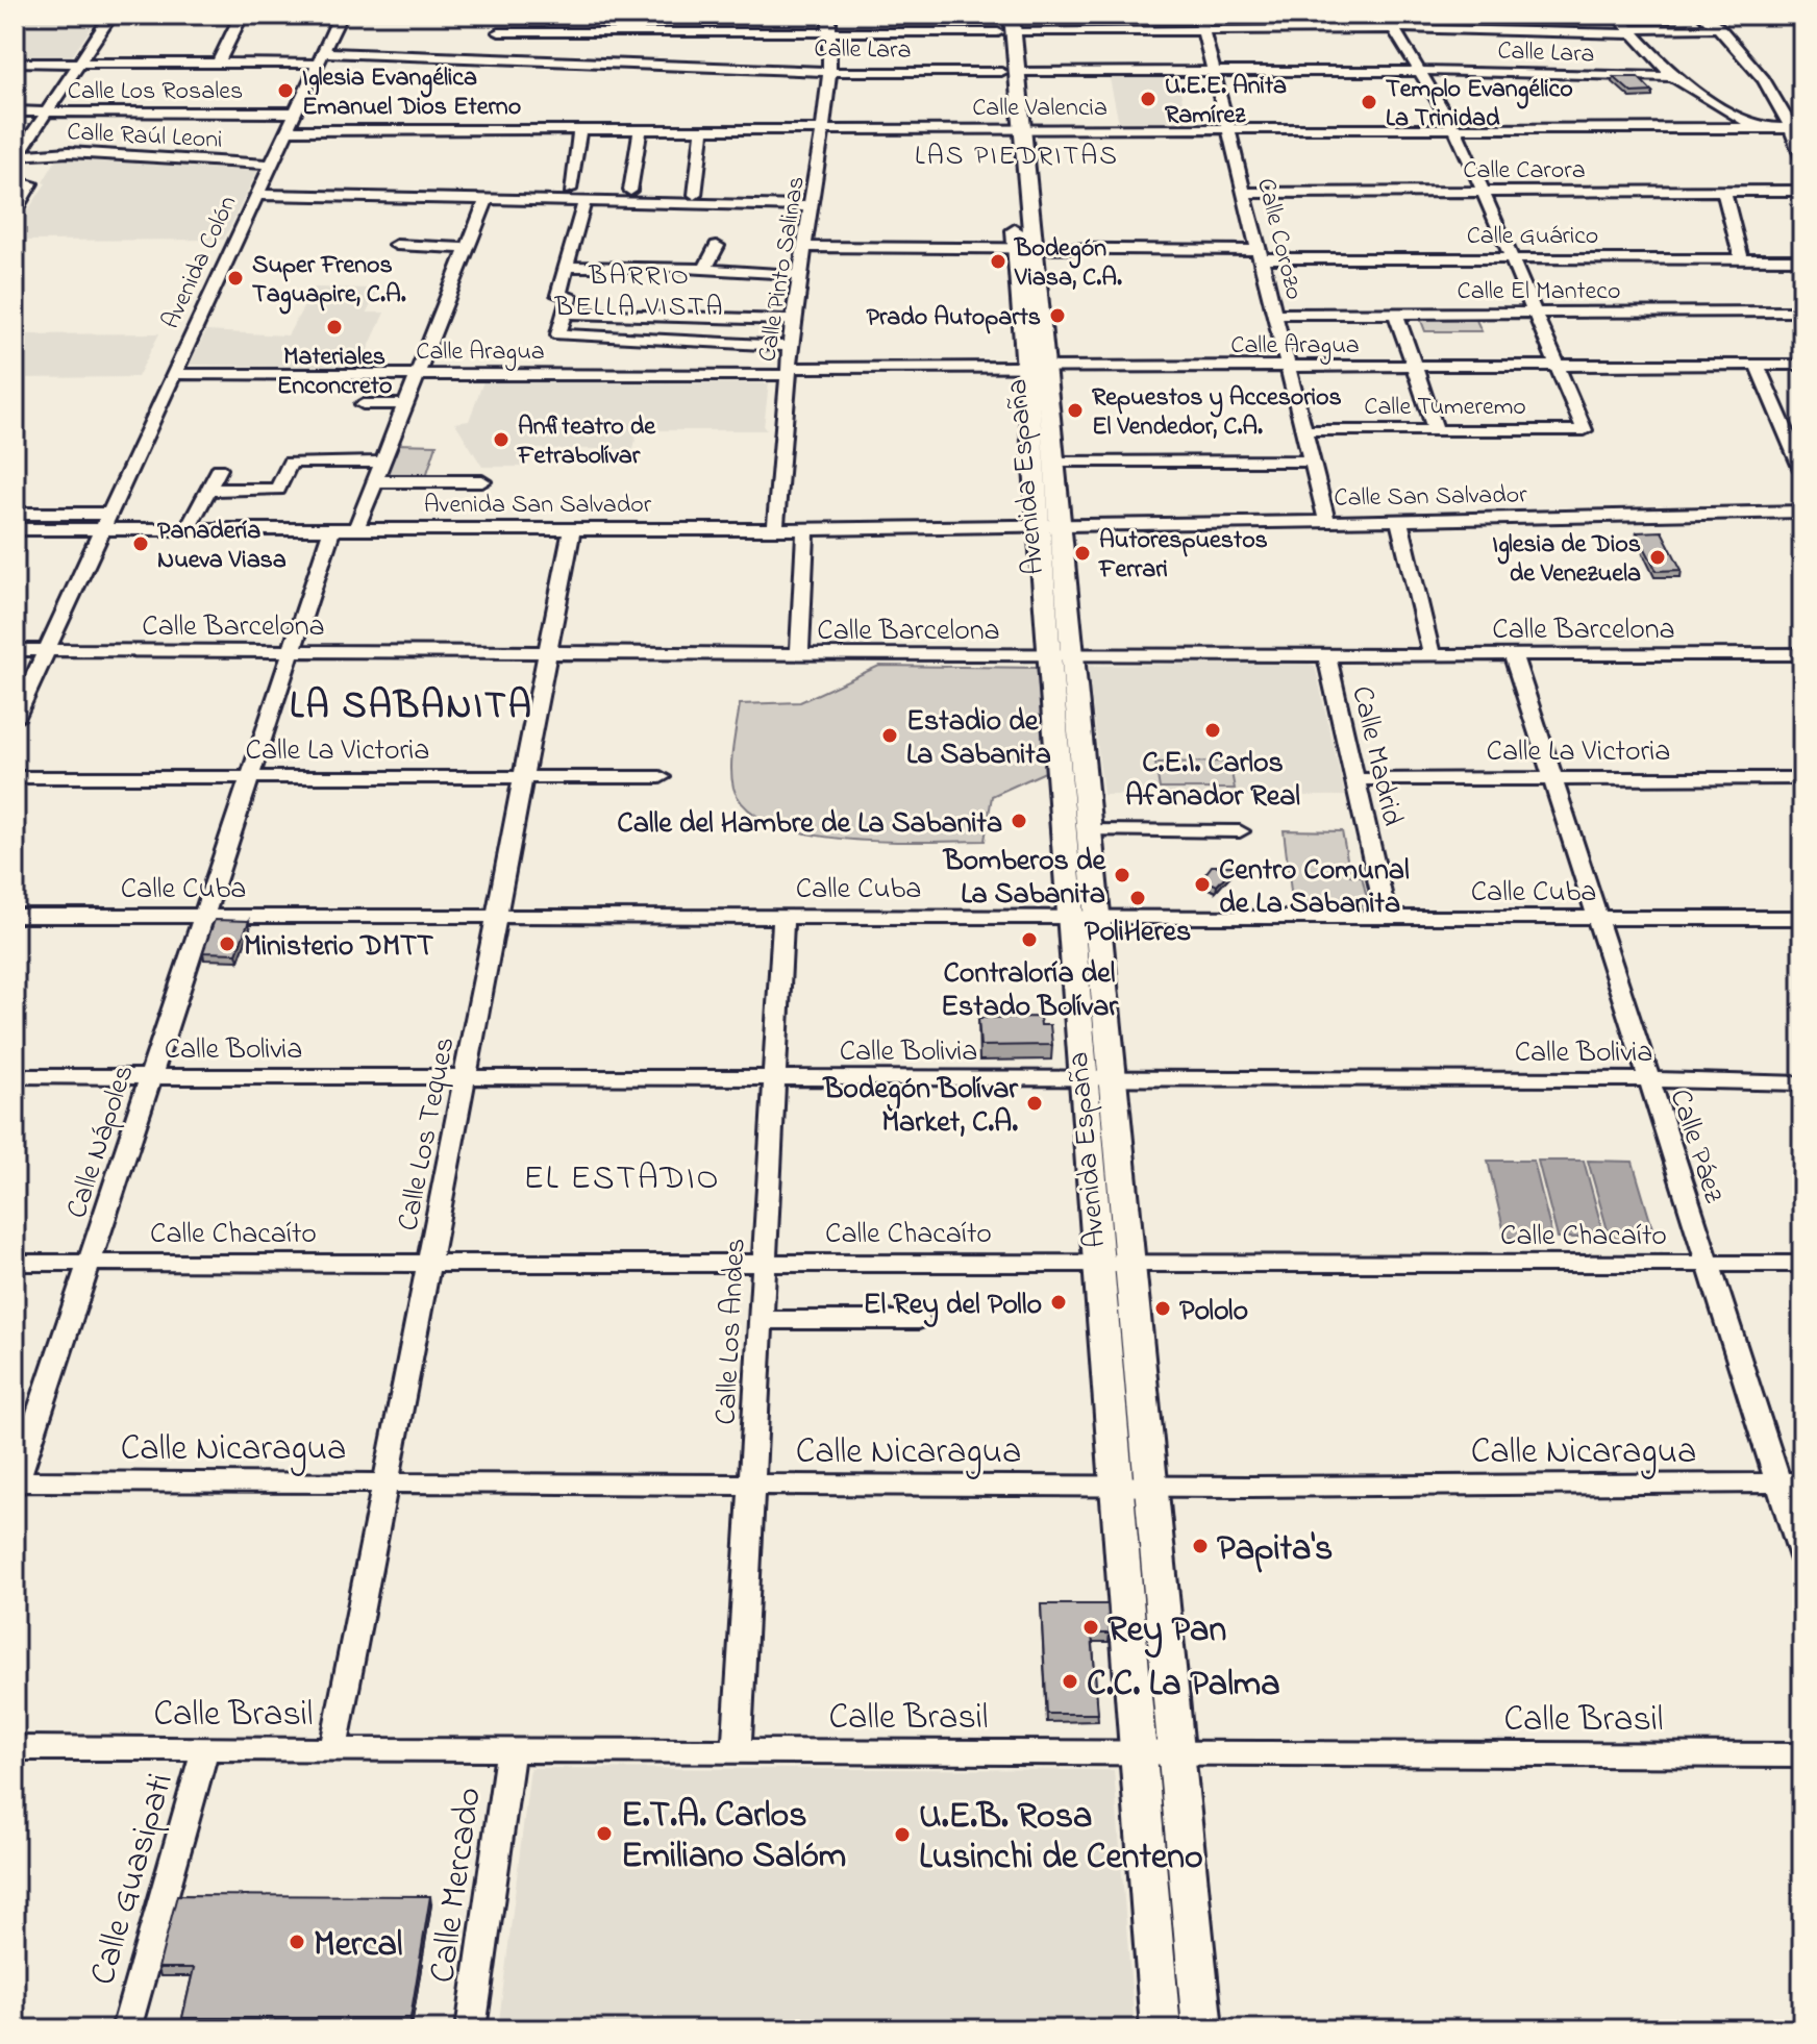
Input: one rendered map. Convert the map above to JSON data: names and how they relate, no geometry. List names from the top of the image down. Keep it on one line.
{"streets":{"main road":["Avenida España"],"street":["Calle Lara","Calle Los Rosales","Calle Valencia","Calle Raúl Leoni","Calle Carora","Calle Guárico","Calle Corozo","Avenida Colón","Calle Pinto Salinas","Calle El Manteco","Calle Aragua","Calle Tumeremo","Calle San Salvador","Avenida San Salvador","Calle Barcelona","Calle La Victoria","Calle Madrid","Calle Cuba","Calle Bolivia","Calle Los Teques","Calle Nápoles","Calle Páez","Calle Chacaíto","Calle Los Andes","Calle Nicaragua","Calle Brasil","Calle Guasipati","Calle Mercado"]},"crossings":[["Calle Lara","Calle Corozo"],["Calle Lara","Avenida Colón"],["Calle Lara","Calle Pinto Salinas"],["Calle Lara","Avenida España"],["Calle Los Rosales","Avenida Colón"],["Calle Valencia","Calle Corozo"],["Calle Valencia","Avenida Colón"],["Calle Valencia","Calle Pinto Salinas"],["Calle Valencia","Avenida España"],["Calle Raúl Leoni","Avenida Colón"],["Calle Carora","Calle Corozo"],["Calle Guárico","Calle Corozo"],["Calle Guárico","Calle Pinto Salinas"],["Calle Guárico","Avenida España"],["Calle Corozo","Calle El Manteco"],["Calle Corozo","Calle Aragua"],["Calle Corozo","Calle Tumeremo"],["Calle Corozo","Calle San Salvador"],["Avenida Colón","Calle Aragua"],["Avenida Colón","Avenida San Salvador"],["Avenida Colón","Calle Barcelona"],["Calle Pinto Salinas","Calle Aragua"],["Calle Pinto Salinas","Avenida San Salvador"],["Calle Aragua","Calle Tumeremo"],["Calle Aragua","Avenida España"],["Avenida España","Calle San Salvador"],["Avenida España","Avenida San Salvador"],["Avenida España","Calle Barcelona"],["Avenida España","Calle Cuba"],["Avenida España","Calle Bolivia"],["Avenida España","Calle Chacaíto"],["Avenida España","Calle Nicaragua"],["Avenida España","Calle Brasil"],["Calle San Salvador","Avenida San Salvador"],["Avenida San Salvador","Calle Los Teques"],["Avenida San Salvador","Calle Nápoles"],["Calle Barcelona","Calle Madrid"],["Calle Barcelona","Calle Los Teques"],["Calle Barcelona","Calle Nápoles"],["Calle Barcelona","Calle Páez"],["Calle La Victoria","Calle Madrid"],["Calle La Victoria","Calle Los Teques"],["Calle La Victoria","Calle Nápoles"],["Calle La Victoria","Calle Páez"],["Calle Madrid","Calle Cuba"],["Calle Cuba","Calle Los Teques"],["Calle Cuba","Calle Nápoles"],["Calle Cuba","Calle Páez"],["Calle Cuba","Calle Los Andes"],["Calle Bolivia","Calle Los Teques"],["Calle Bolivia","Calle Nápoles"],["Calle Bolivia","Calle Páez"],["Calle Bolivia","Calle Los Andes"],["Calle Los Teques","Calle Chacaíto"],["Calle Los Teques","Calle Nicaragua"],["Calle Los Teques","Calle Brasil"],["Calle Nápoles","Calle Chacaíto"],["Calle Nápoles","Calle Nicaragua"],["Calle Páez","Calle Chacaíto"],["Calle Páez","Calle Nicaragua"],["Calle Chacaíto","Calle Los Andes"],["Calle Los Andes","Calle Nicaragua"],["Calle Los Andes","Calle Brasil"],["Calle Brasil","Calle Guasipati"],["Calle Brasil","Calle Mercado"]],"districts":["LAS PIEDRITAS","BARRIO BELLA VISTA","LA SABANITA","EL ESTADIO"],"places":["Iglesia Evangélica Emanuel Dios Eterno","U.E.E. Anita Ramírez","Templo Evangélico La Trinidad","Bodegón Viasa, C.A.","Super Frenos Taguapire, C.A.","Prado Autoparts","Materiales Enconcreto","Repuestos y Accesorios El Vendedor, C.A.","Anfiteatro de Fetrabolívar","Panadería Nueva Viasa","Autorespuestos Ferrari","Iglesia de Dios de Venezuela","C.E.I. Carlos Afanador Real","Estadio de La Sabanita","Calle del Hambre de La Sabanita","Bomberos de La Sabanita","Centro Comunal de La Sabanita","PoliHeres","Contraloría del Estado Bolívar","Ministerio DMTT","Bodegón Bolívar Market, C.A.","El Rey del Pollo","Pololo","Papita's","Rey Pan","C.C. La Palma","E.T.A. Carlos Emiliano Salóm","U.E.B. Rosa Lusinchi de Centeno","Mercal"]}
